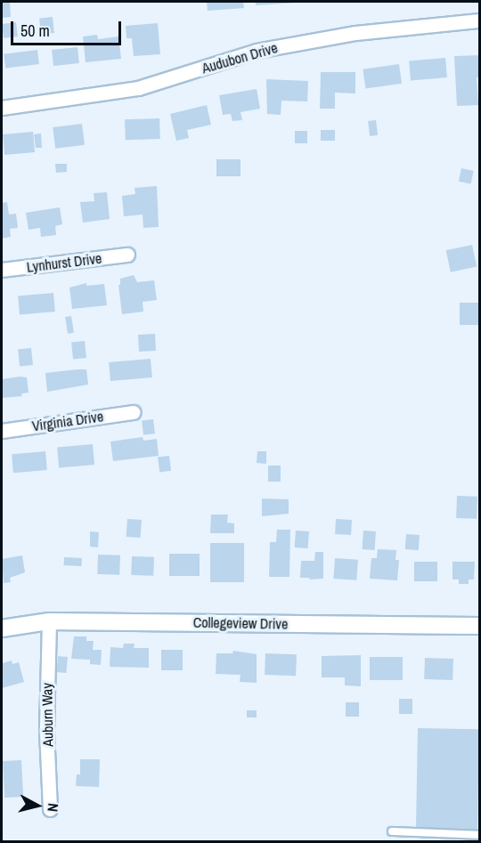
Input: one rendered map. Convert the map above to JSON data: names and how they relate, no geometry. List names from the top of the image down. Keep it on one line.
{"streets":{"street":["Audubon Drive","Lynhurst Drive","Virginia Drive","Collegeview Drive","Auburn Way"]},"crossings":[["Collegeview Drive","Auburn Way"]],"scale_bar":"50 m","north":"right"}
